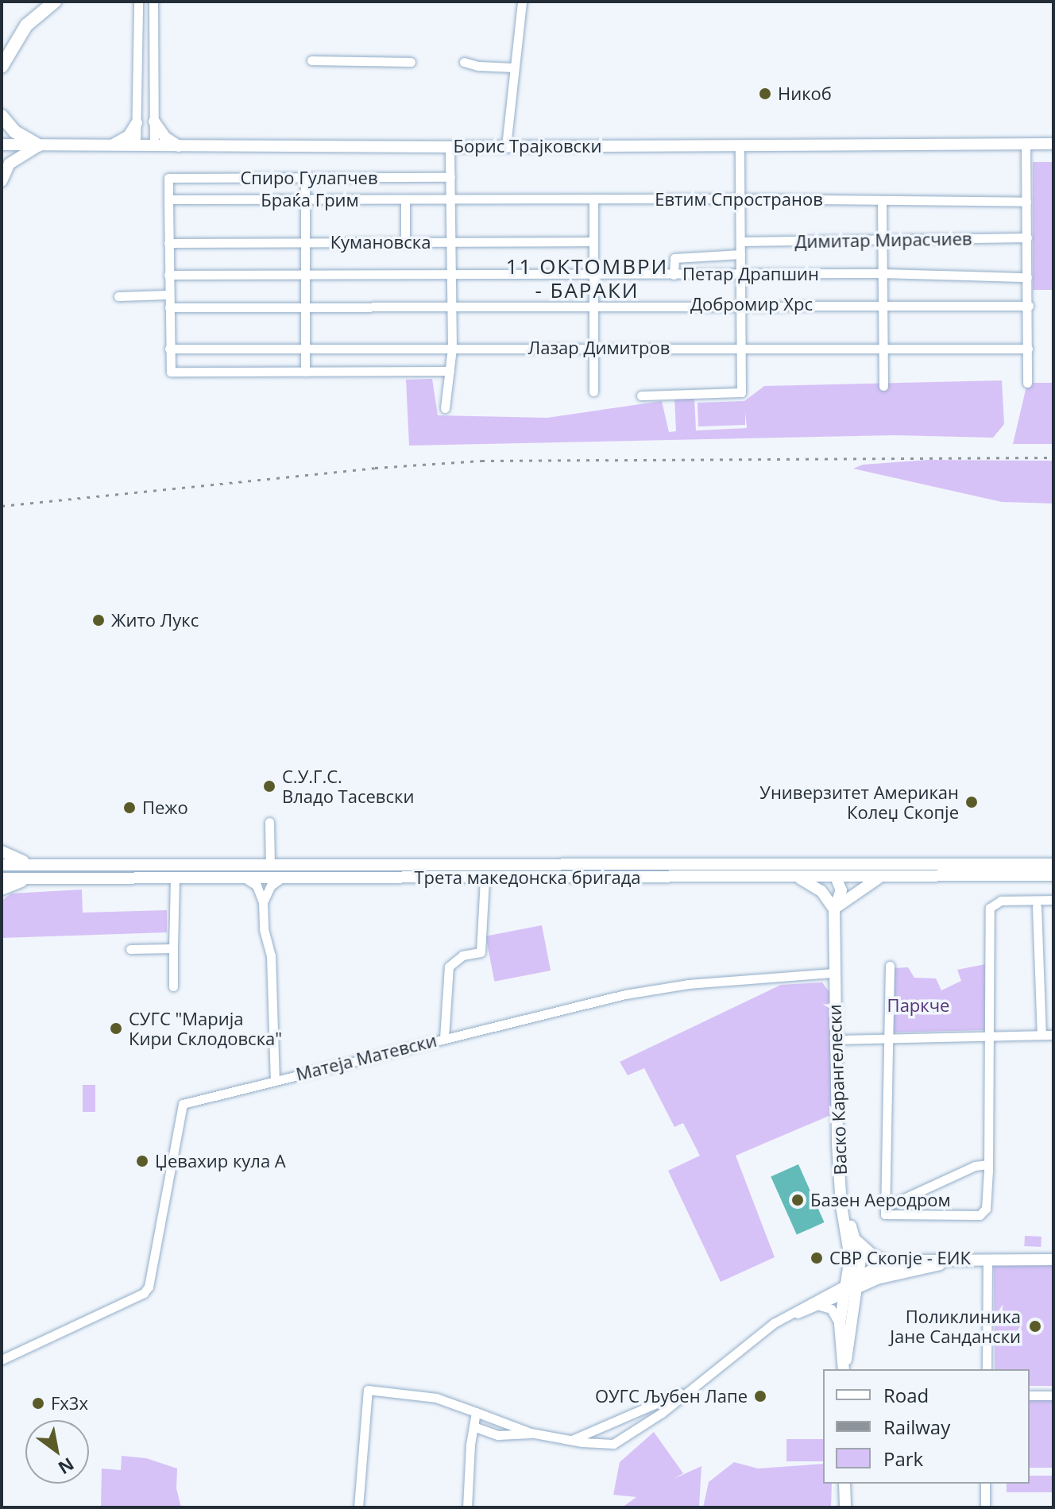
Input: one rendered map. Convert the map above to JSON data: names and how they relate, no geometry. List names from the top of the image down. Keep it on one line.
{"streets":{"street":["Борис Трајковски","Спиро Гулапчев","Евтим Спространов","Браќа Грим","Димитар Мирасчиев","Кумановска","Петар Драпшин","Добромир Хрс","Лазар Димитров","Трета македонска бригада","Матеја Матевски","Васко Карангелески"]},"crossings":[["Спиро Гулапчев","Браќа Грим"],["Евтим Спространов","Браќа Грим"],["Матеја Матевски","Васко Карангелески"]],"districts":["11 ОКТОМВРИ - БАРАКИ"],"parks":["Паркче"],"places":["Никоб","Жито Лукс","С.У.Г.С. Владо Тасевски","Универзитет Американ Колеџ Скопје","Пежо","СУГС \"Марија Кири Склодовска\"","Џевахир кула А","Базен Аеродром","СВР Скопје - ЕИК","Поликлиника Јане Сандански","ОУГС Љубен Лапе","Fx3x"],"legend":["Road","Railway","Park"],"north":"bottom right"}
